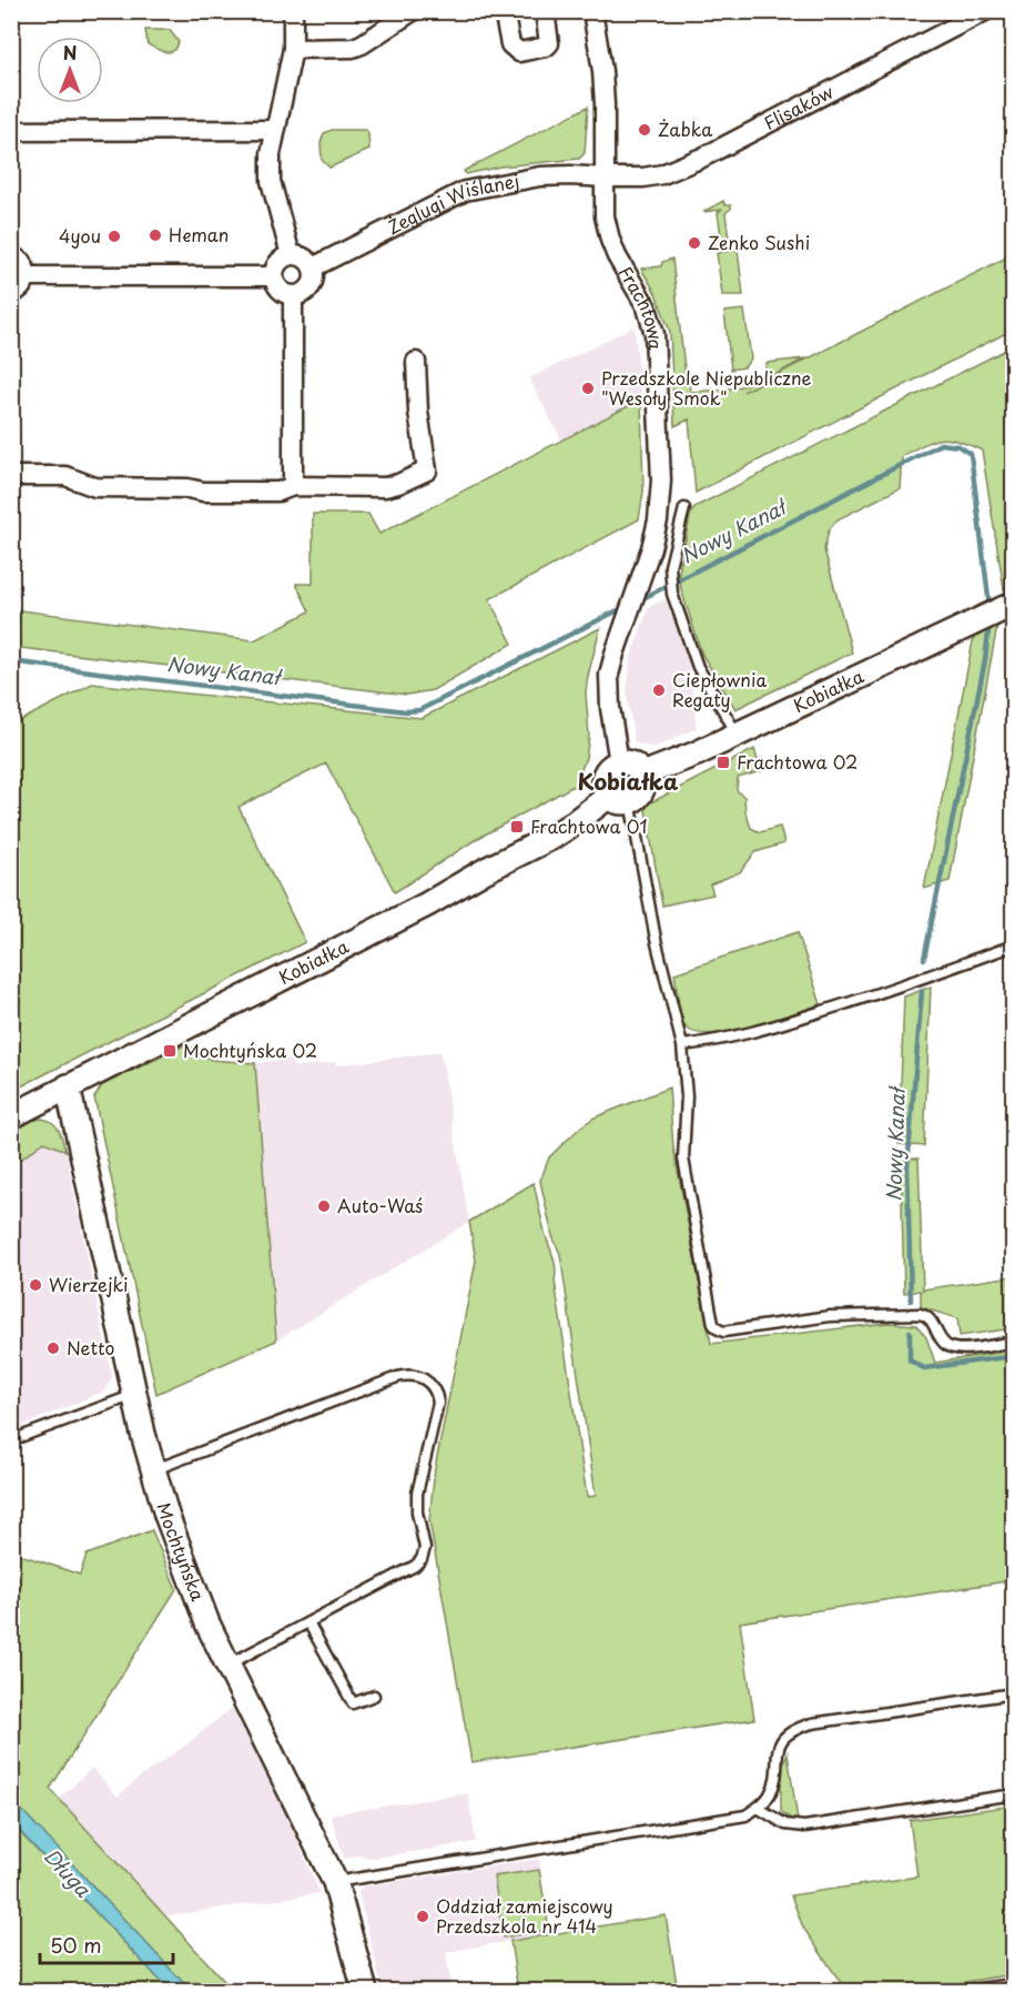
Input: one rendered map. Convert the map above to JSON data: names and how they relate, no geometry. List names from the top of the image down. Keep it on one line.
{"streets":{"street":["Flisaków","Żeglugi Wiślanej","Frachtowa","Kobiałka","Mochtyńska"]},"crossings":[["Flisaków","Żeglugi Wiślanej"],["Flisaków","Frachtowa"],["Żeglugi Wiślanej","Frachtowa"],["Frachtowa","Kobiałka"],["Kobiałka","Mochtyńska"]],"districts":["Kobiałka"],"water":["Nowy Kanał","Długa"],"places":{"other":["Żabka","Heman","4you","Zenko Sushi","Przedszkole Niepubliczne \"Wesoły Smok\"","Ciepłownia Regaty","Auto-Waś","Wierzejki","Netto","Oddział zamiejscowy Przedszkola nr 414"],"transit":["Frachtowa 02","Frachtowa 01","Mochtyńska 02"]},"scale_bar":"50 m","north":"top"}
